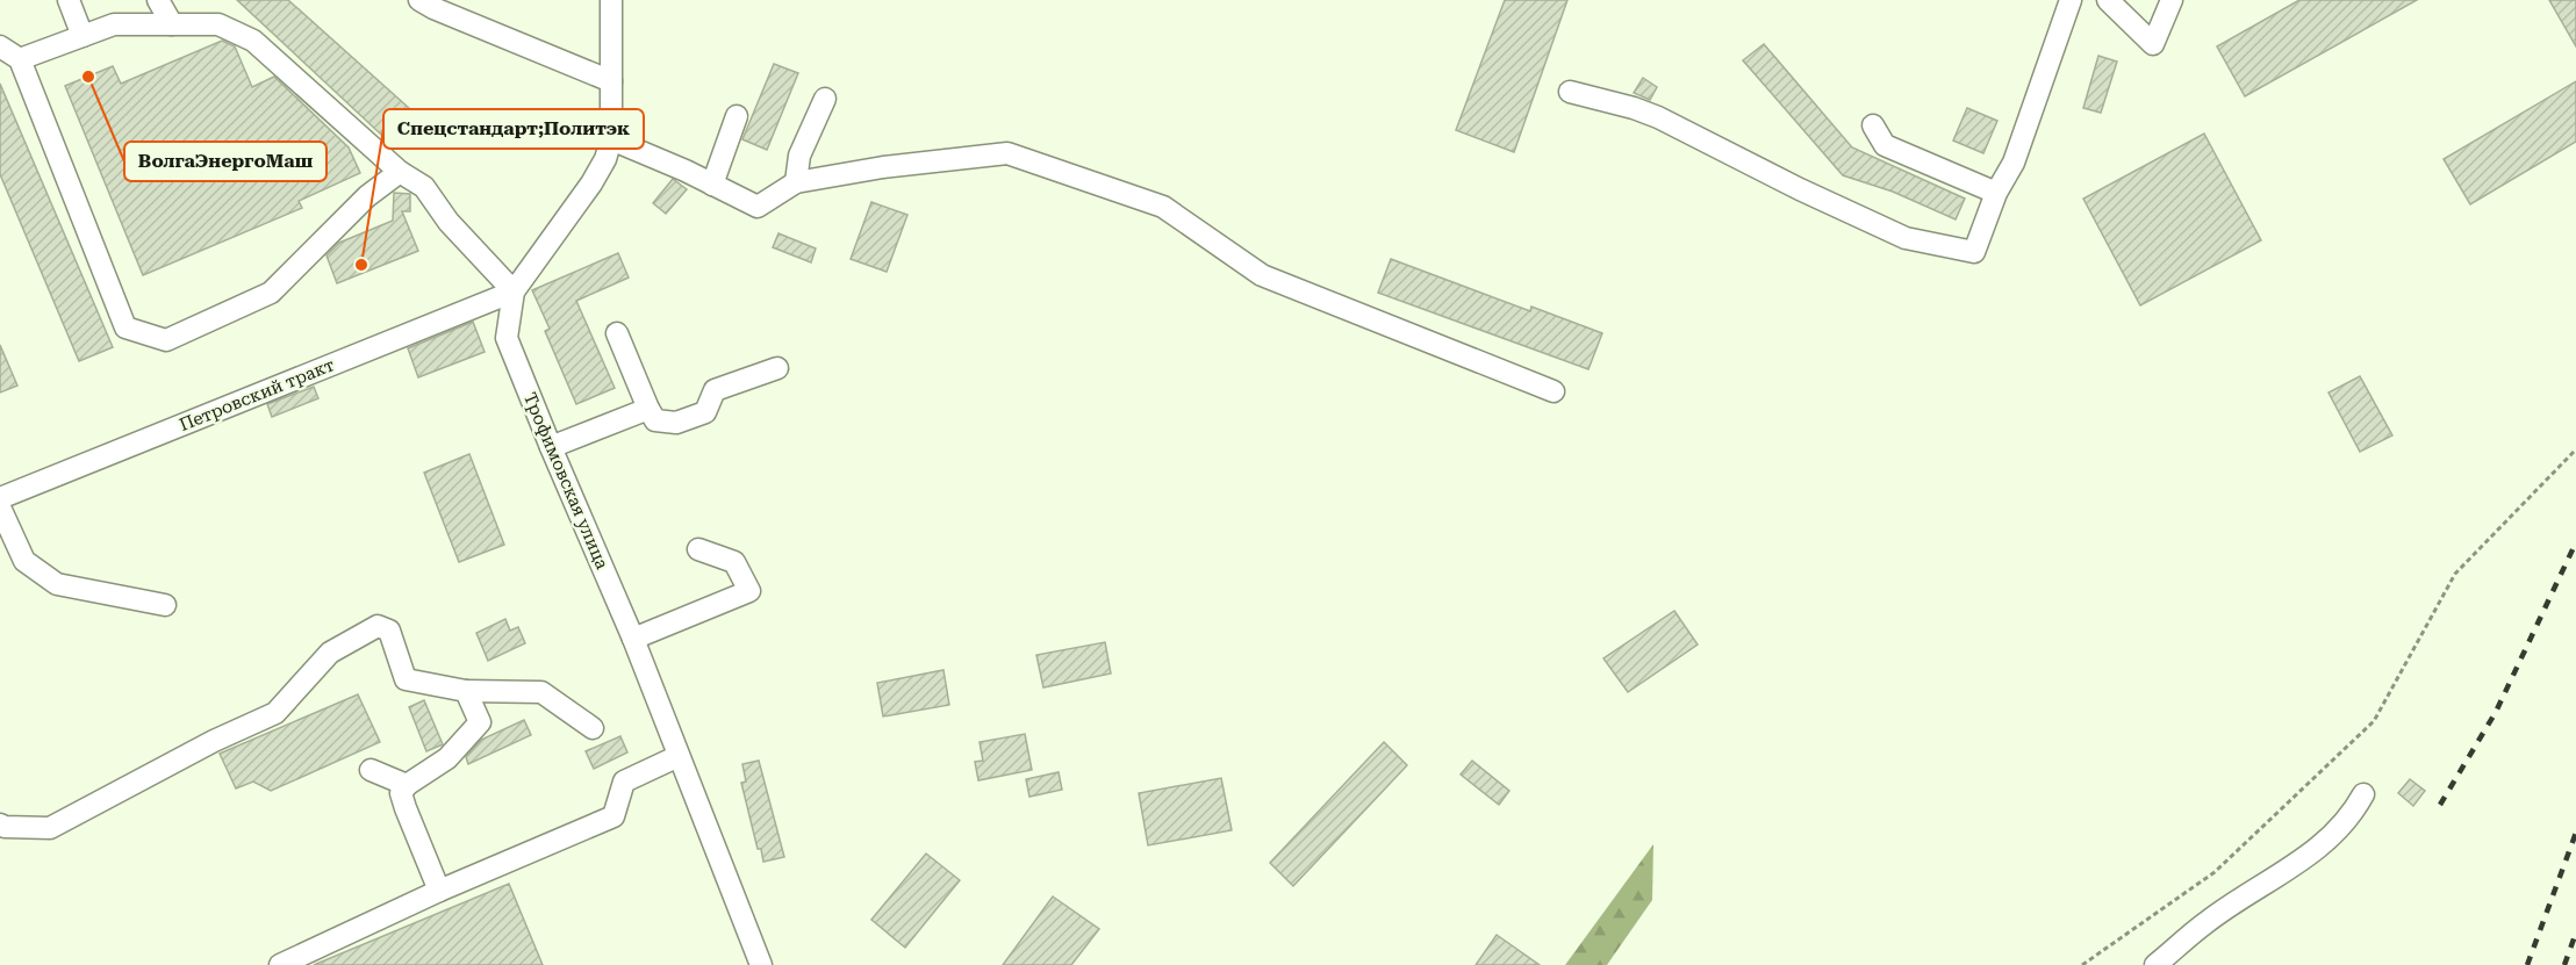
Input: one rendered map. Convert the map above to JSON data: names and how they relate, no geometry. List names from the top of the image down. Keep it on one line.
{"streets":{"street":["Петровский тракт","Трофимовская улица"]},"crossings":[["Петровский тракт","Трофимовская улица"]],"places":["ВолгаЭнергоМаш","Спецстандарт;Политэк"]}
